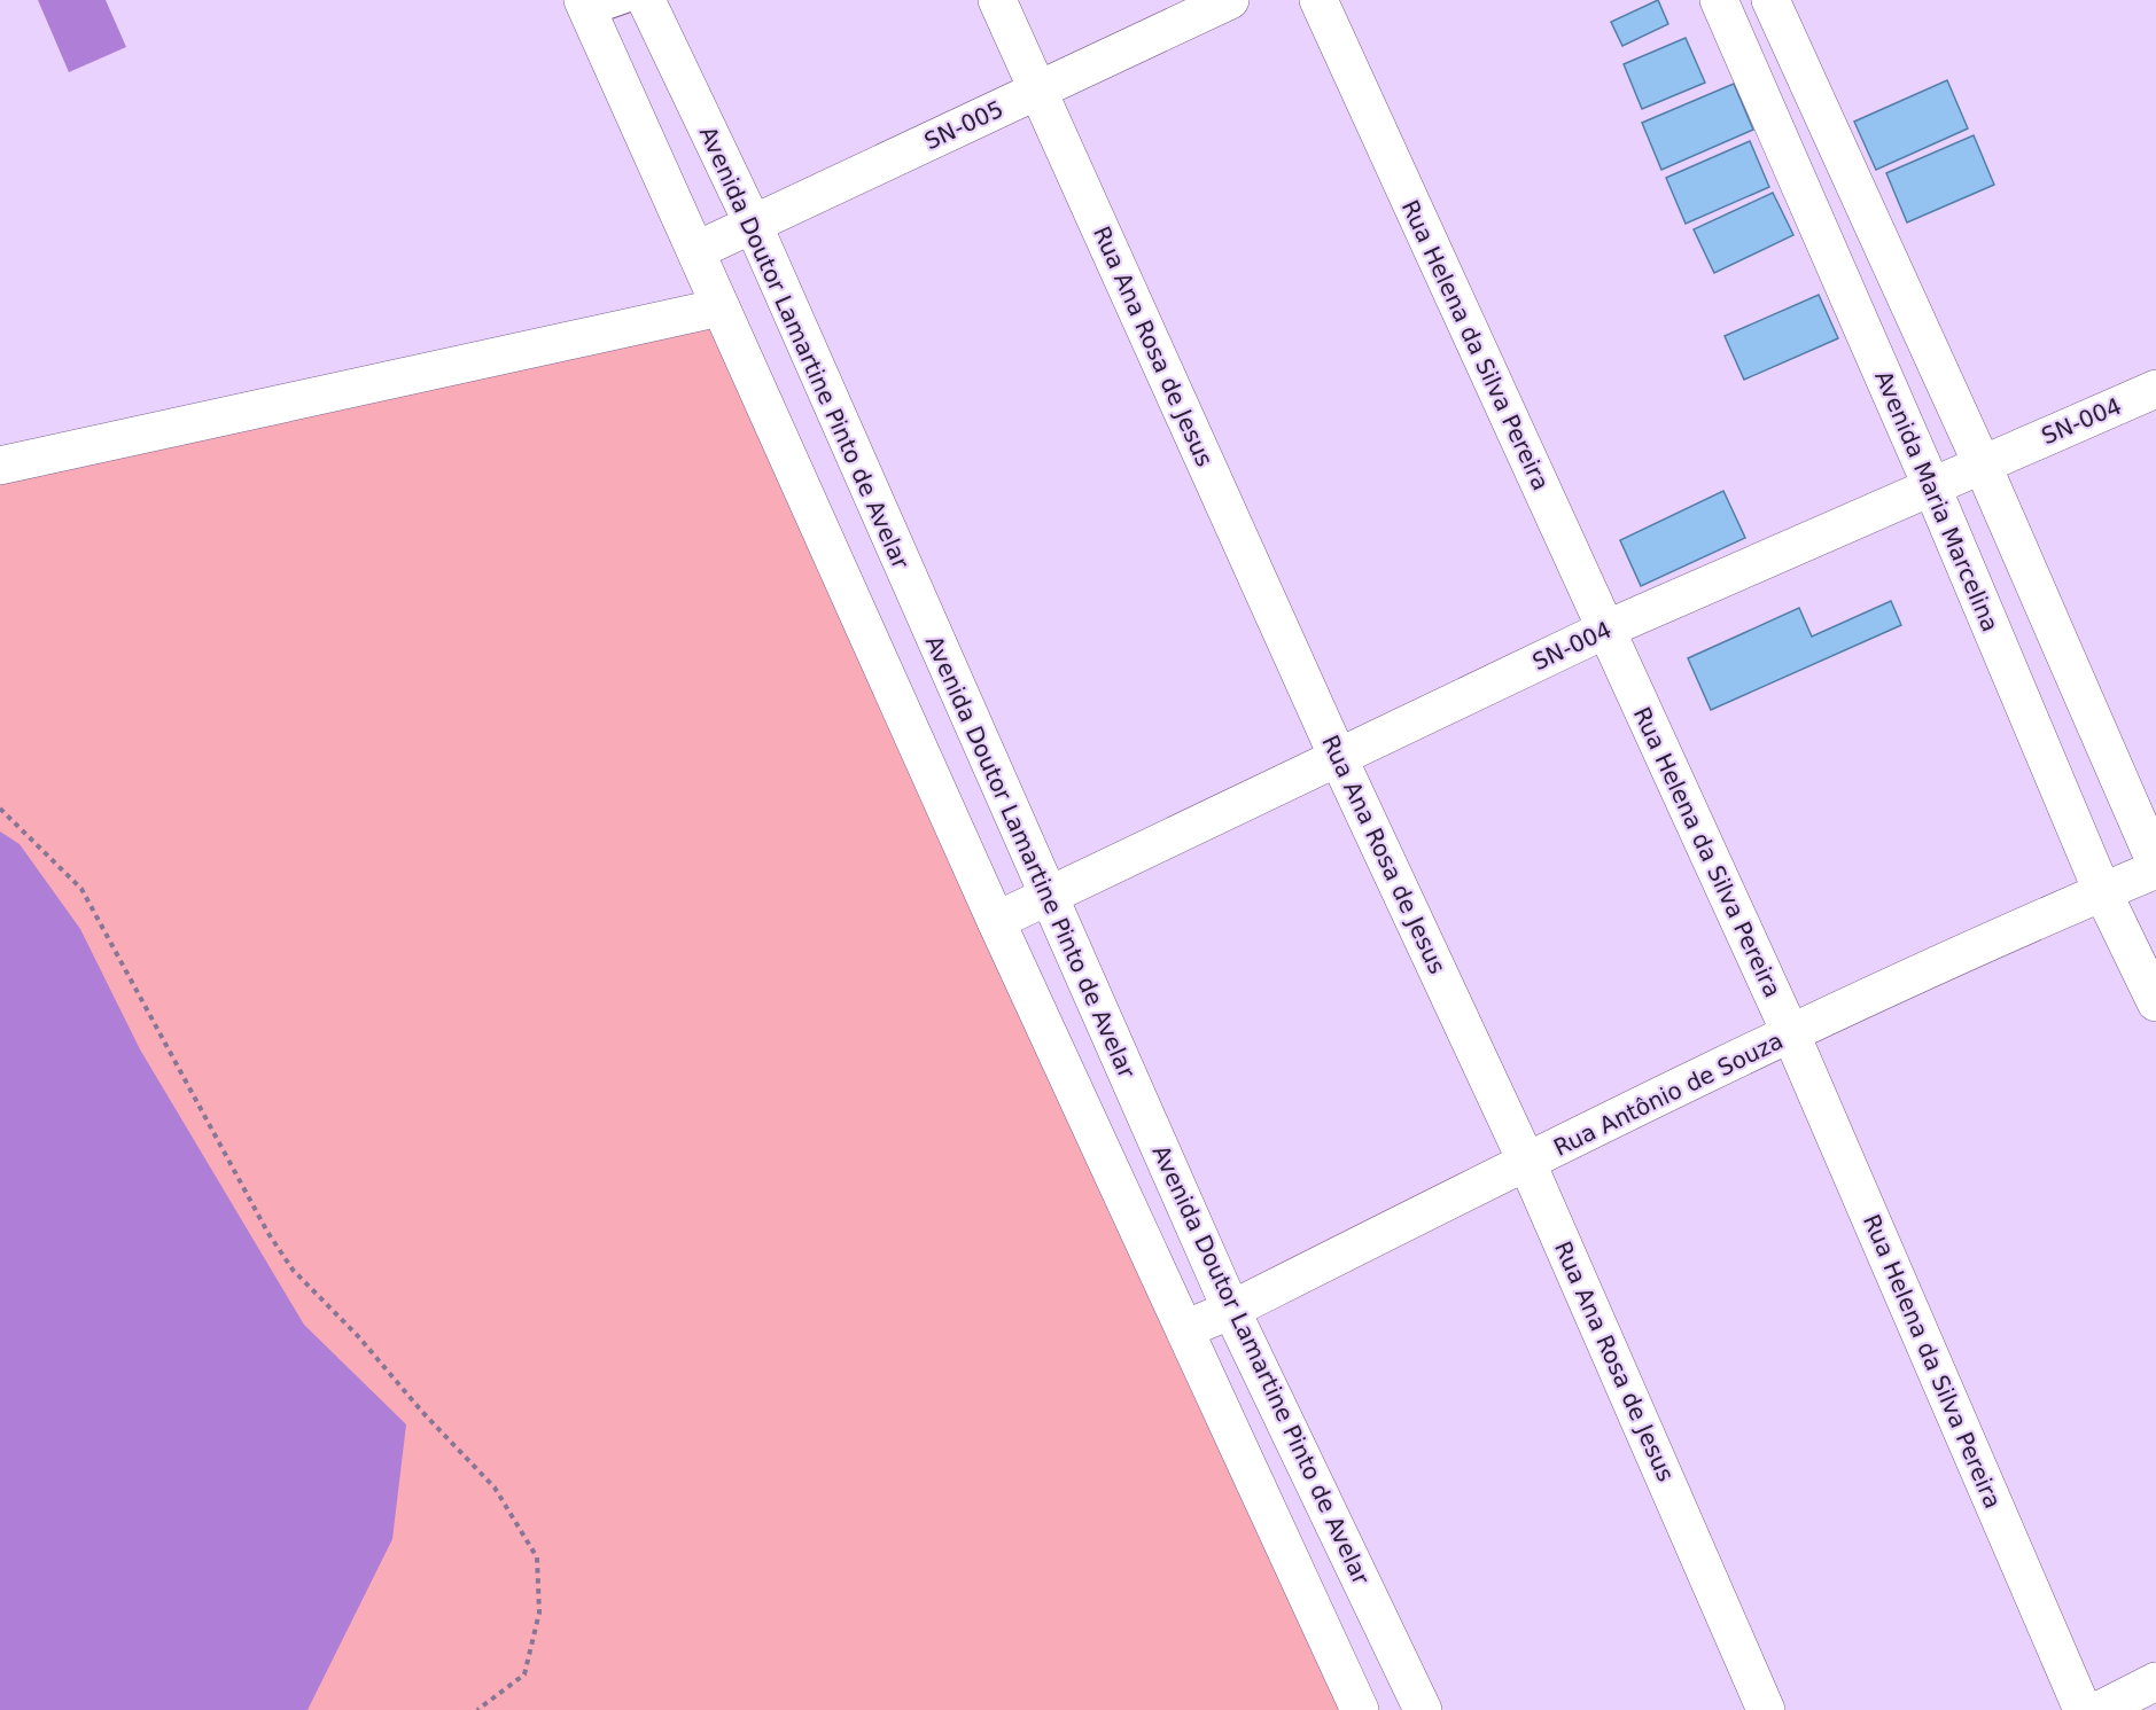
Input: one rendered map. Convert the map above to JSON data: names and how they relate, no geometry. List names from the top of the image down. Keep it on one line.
{"streets":{"street":["SN-005","Rua Helena da Silva Pereira","Rua Ana Rosa de Jesus","Avenida Doutor Lamartine Pinto de Avelar","SN-004","Avenida Maria Marcelina","Rua Antônio de Souza"]},"crossings":[["SN-005","Rua Ana Rosa de Jesus"],["SN-005","Avenida Doutor Lamartine Pinto de Avelar"],["Rua Helena da Silva Pereira","SN-004"],["Rua Helena da Silva Pereira","Rua Antônio de Souza"],["Rua Ana Rosa de Jesus","SN-004"],["Rua Ana Rosa de Jesus","Rua Antônio de Souza"],["Avenida Doutor Lamartine Pinto de Avelar","SN-004"],["Avenida Doutor Lamartine Pinto de Avelar","Rua Antônio de Souza"],["SN-004","Avenida Maria Marcelina"],["Avenida Maria Marcelina","Rua Antônio de Souza"]]}
